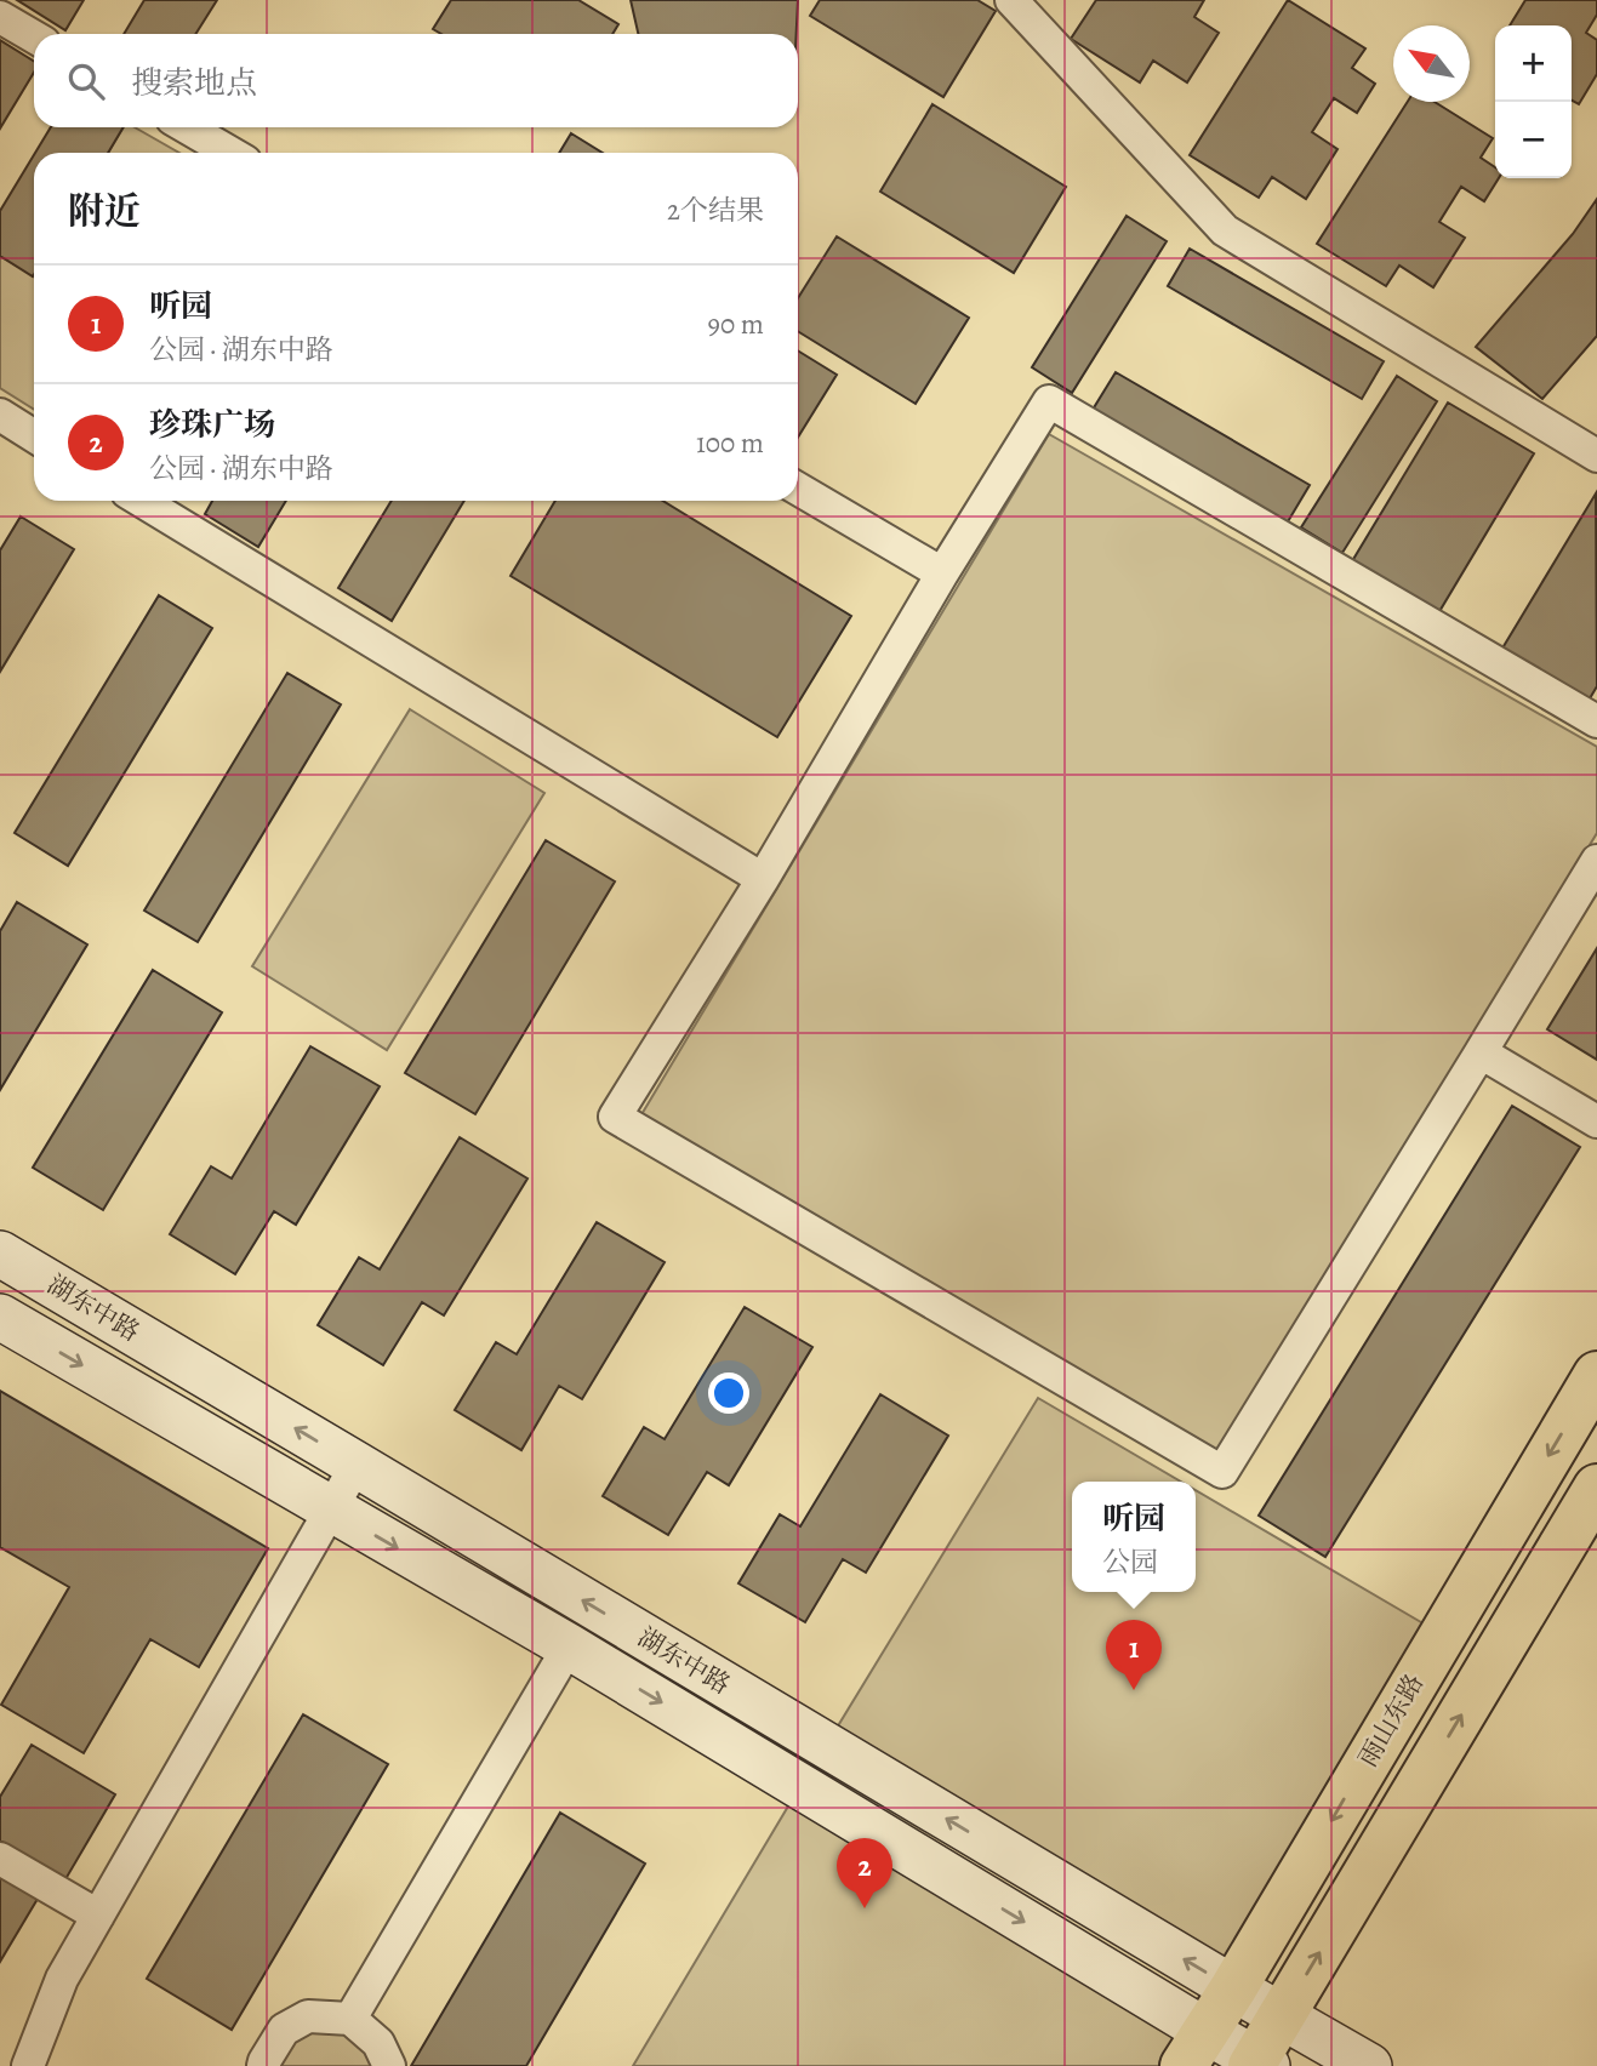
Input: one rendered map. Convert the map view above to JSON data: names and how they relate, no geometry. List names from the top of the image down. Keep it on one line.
{"streets":{"main road":["湖东中路","雨山东路"]},"crossings":[["湖东中路","雨山东路"]],"north":"top left","page":{"map_buttons":["+","−"],"search":"搜索地点","heading":["附近","2个结果"],"list":[{"mark":"1","name":"听园","note":"公园 · 湖东中路","value":"90 m"},{"mark":"2","name":"珍珠广场","note":"公园 · 湖东中路","value":"100 m"}],"popup":["听园","公园"],"pins":["1","2"]}}
